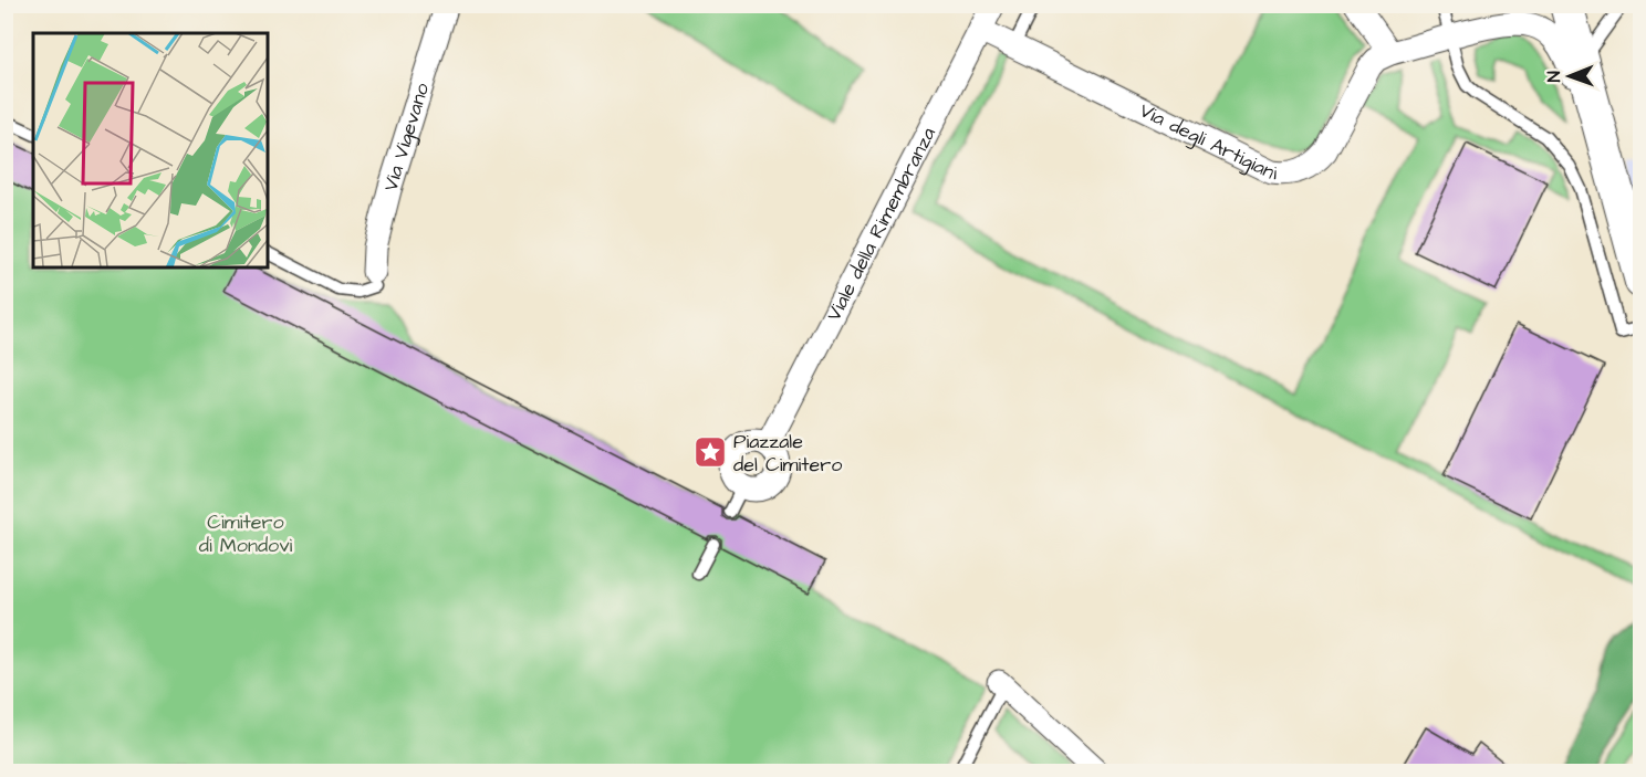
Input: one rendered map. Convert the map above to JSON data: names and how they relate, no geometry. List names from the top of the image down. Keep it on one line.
{"streets":{"street":["Via Vigevano","Via degli Artigiani","Viale della Rimembranza"]},"crossings":[["Via degli Artigiani","Viale della Rimembranza"]],"parks":["Cimitero di Mondovì"],"places":{"place":["Piazzale del Cimitero"]},"north":"left"}
